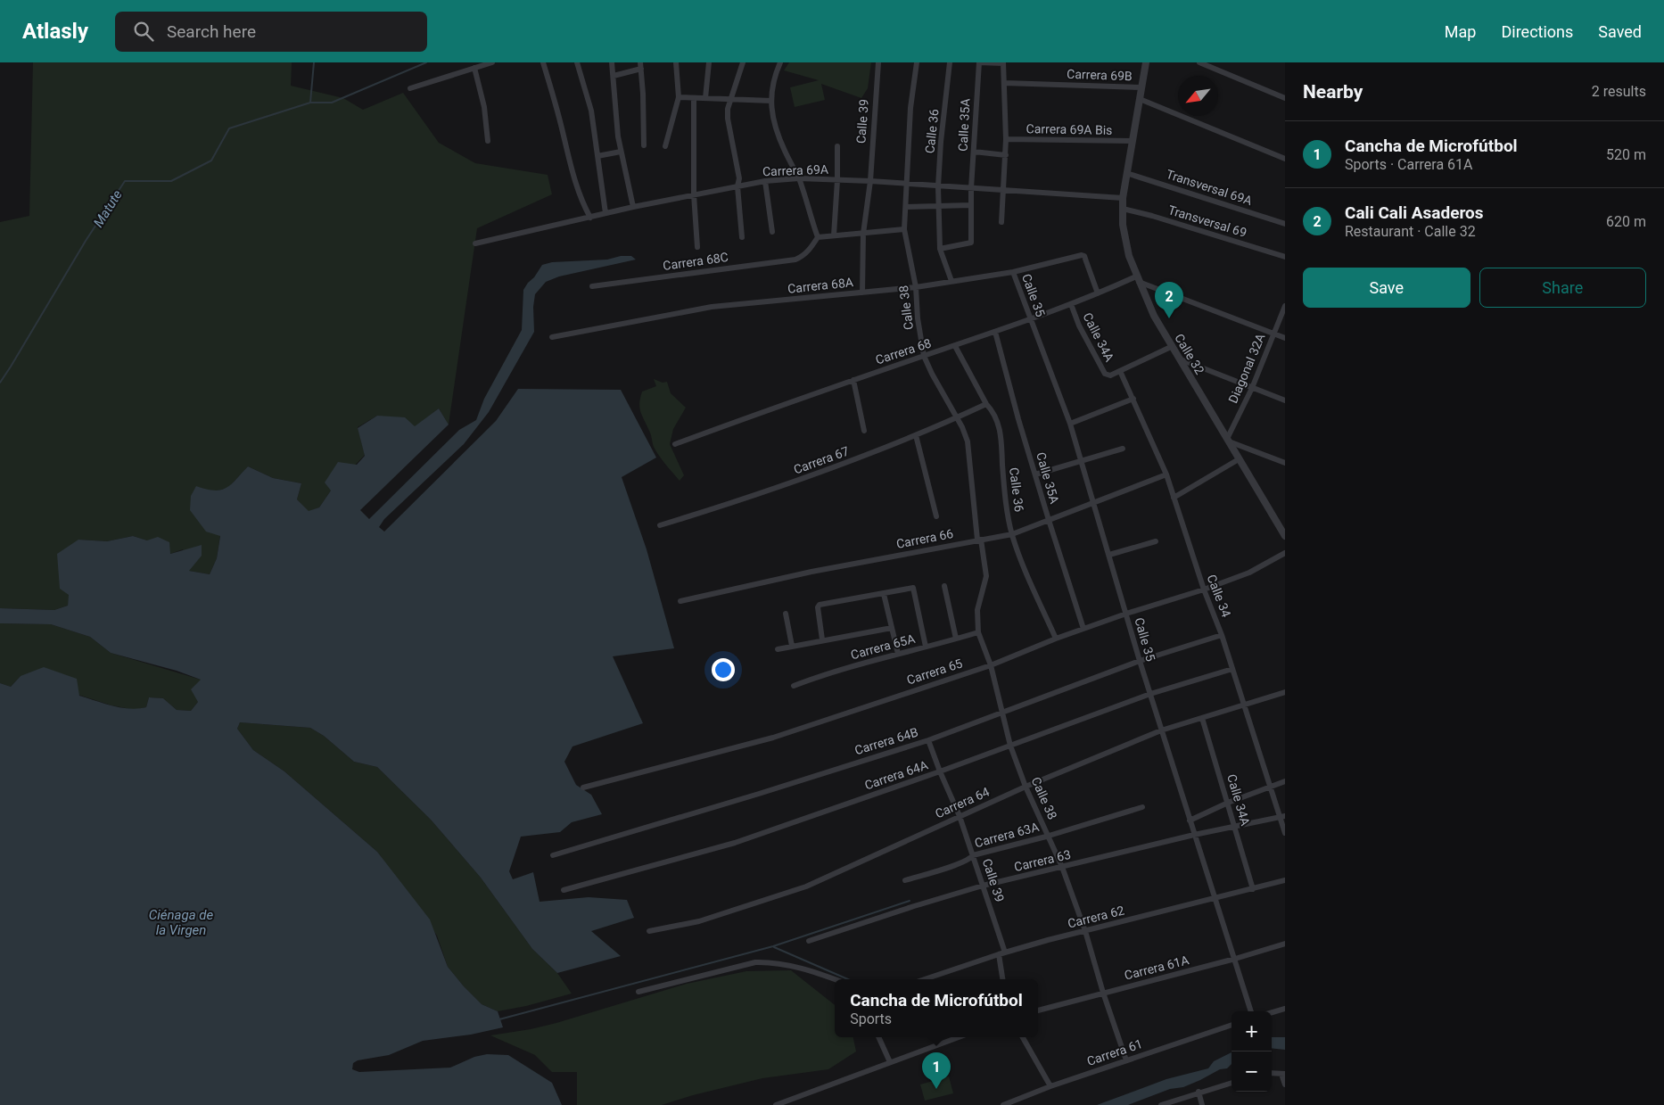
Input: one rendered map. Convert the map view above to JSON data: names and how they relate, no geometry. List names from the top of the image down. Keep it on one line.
{"streets":{"street":["Carrera 69B","Calle 39","Calle 35A","Carrera 69A Bis","Calle 36","Carrera 69A","Transversal 69A","Transversal 69","Carrera 68C","Carrera 68A","Calle 35","Calle 38","Calle 34A","Carrera 68","Calle 32","Diagonal 32A","Carrera 67","Carrera 66","Calle 34","Carrera 65A","Carrera 65","Carrera 64B","Carrera 64A","Carrera 64","Carrera 63A","Carrera 63","Carrera 62","Carrera 61A","Carrera 61"]},"crossings":[["Carrera 69B","Calle 32"],["Calle 39","Carrera 69A"],["Calle 39","Carrera 68A"],["Calle 39","Carrera 64B"],["Calle 39","Carrera 64A"],["Calle 39","Carrera 64"],["Calle 39","Carrera 63A"],["Calle 39","Carrera 63"],["Calle 39","Carrera 62"],["Calle 35A","Calle 36"],["Calle 35A","Carrera 69A"],["Calle 35A","Carrera 68"],["Calle 35A","Carrera 66"],["Calle 35A","Carrera 65"],["Carrera 69A Bis","Calle 32"],["Calle 36","Carrera 69A"],["Calle 36","Carrera 68A"],["Calle 36","Carrera 68"],["Calle 36","Carrera 67"],["Calle 36","Carrera 66"],["Calle 36","Carrera 65"],["Carrera 69A","Calle 38"],["Carrera 69A","Calle 32"],["Transversal 69A","Calle 32"],["Transversal 69","Calle 32"],["Carrera 68A","Calle 35"],["Carrera 68A","Calle 38"],["Carrera 68A","Carrera 68"],["Calle 35","Carrera 68"],["Calle 35","Carrera 66"],["Calle 35","Carrera 65"],["Calle 35","Carrera 64B"],["Calle 35","Carrera 64A"],["Calle 35","Carrera 64"],["Calle 35","Carrera 63"],["Calle 35","Carrera 62"],["Calle 35","Carrera 61A"],["Calle 38","Carrera 68"],["Calle 38","Carrera 67"],["Calle 38","Carrera 66"],["Calle 38","Carrera 65A"],["Calle 38","Carrera 65"],["Calle 38","Carrera 64B"],["Calle 38","Carrera 64A"],["Calle 38","Carrera 64"],["Calle 38","Carrera 63A"],["Calle 38","Carrera 63"],["Calle 38","Carrera 62"],["Calle 38","Carrera 61A"],["Calle 38","Carrera 61"],["Calle 34A","Carrera 68"],["Calle 34A","Calle 34"],["Calle 34A","Carrera 64"],["Calle 34A","Carrera 63"],["Calle 34A","Carrera 62"],["Carrera 68","Calle 32"],["Calle 32","Diagonal 32A"],["Carrera 66","Calle 34"],["Calle 34","Carrera 65"],["Calle 34","Carrera 64B"],["Calle 34","Carrera 64A"],["Calle 34","Carrera 64"],["Calle 34","Carrera 63"]],"water":["Matute","Ciénaga de la Virgen"],"north":"bottom left","page":{"header":"Atlasly","search":"Search here","nav":["Map","Directions","Saved"],"heading":["Nearby","2 results"],"list":[{"mark":"1","name":"Cancha de Microfútbol","note":"Sports · Carrera 61A","value":"520 m"},{"mark":"2","name":"Cali Cali Asaderos","note":"Restaurant · Calle 32","value":"620 m"}],"buttons":["Save","Share"],"pins":["2","1"],"popup":["Cancha de Microfútbol","Sports"],"map_buttons":["+","−"]}}
